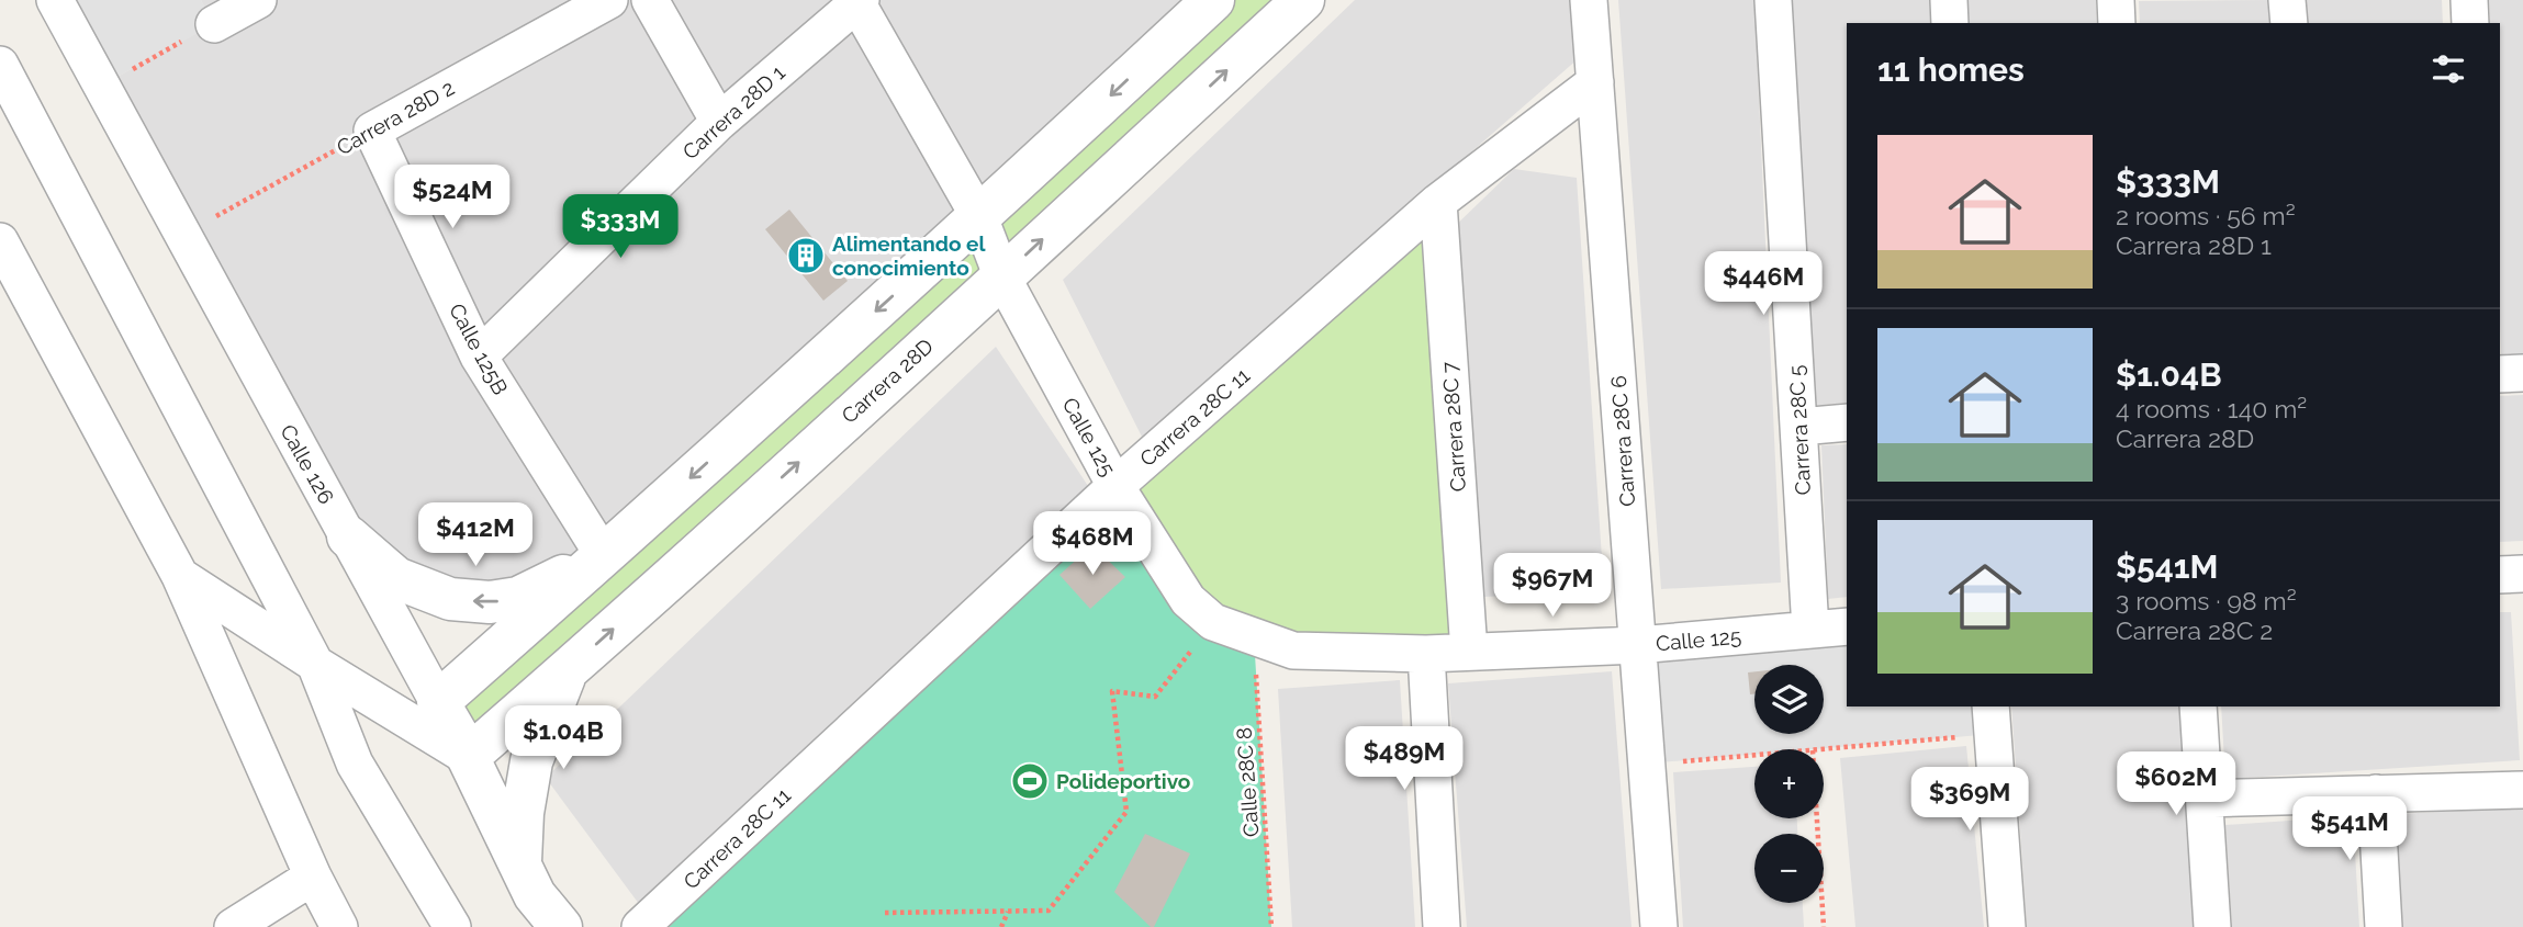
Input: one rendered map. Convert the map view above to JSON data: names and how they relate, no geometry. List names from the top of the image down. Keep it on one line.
{"streets":{"street":["Carrera 28D 1","Carrera 28D 2","Calle 125B","Carrera 28D","Carrera 28C 11","Carrera 28C 7","Carrera 28C 5","Calle 125","Carrera 28C 6","Calle 126"],"path":["Calle 28C 8"]},"crossings":[["Carrera 28D 1","Calle 125B"],["Carrera 28D 1","Calle 125"],["Carrera 28D 2","Calle 125B"],["Carrera 28D 2","Calle 126"],["Carrera 28D","Calle 125"],["Carrera 28D","Calle 126"],["Carrera 28C 11","Carrera 28C 7"],["Carrera 28C 11","Calle 125"],["Carrera 28C 11","Carrera 28C 6"],["Carrera 28C 7","Calle 125"],["Carrera 28C 5","Calle 125"],["Calle 125","Carrera 28C 6"],["Calle 125","Calle 28C 8"]],"places":{"building":["Alimentando el conocimiento"],"sports":["Polideportivo"]},"page":{"heading":"11 homes","list":[{"name":"$333M","note":"2 rooms · 56 m² · Carrera 28D 1"},{"name":"$1.04B","note":"4 rooms · 140 m² · Carrera 28D"},{"name":"$541M","note":"3 rooms · 98 m² · Carrera 28C 2"}],"price":["$524M","$333M","$446M","$412M","$468M","$967M","$1.04B","$489M","$602M","$369M","$541M"],"map_buttons":["+","−"]}}
